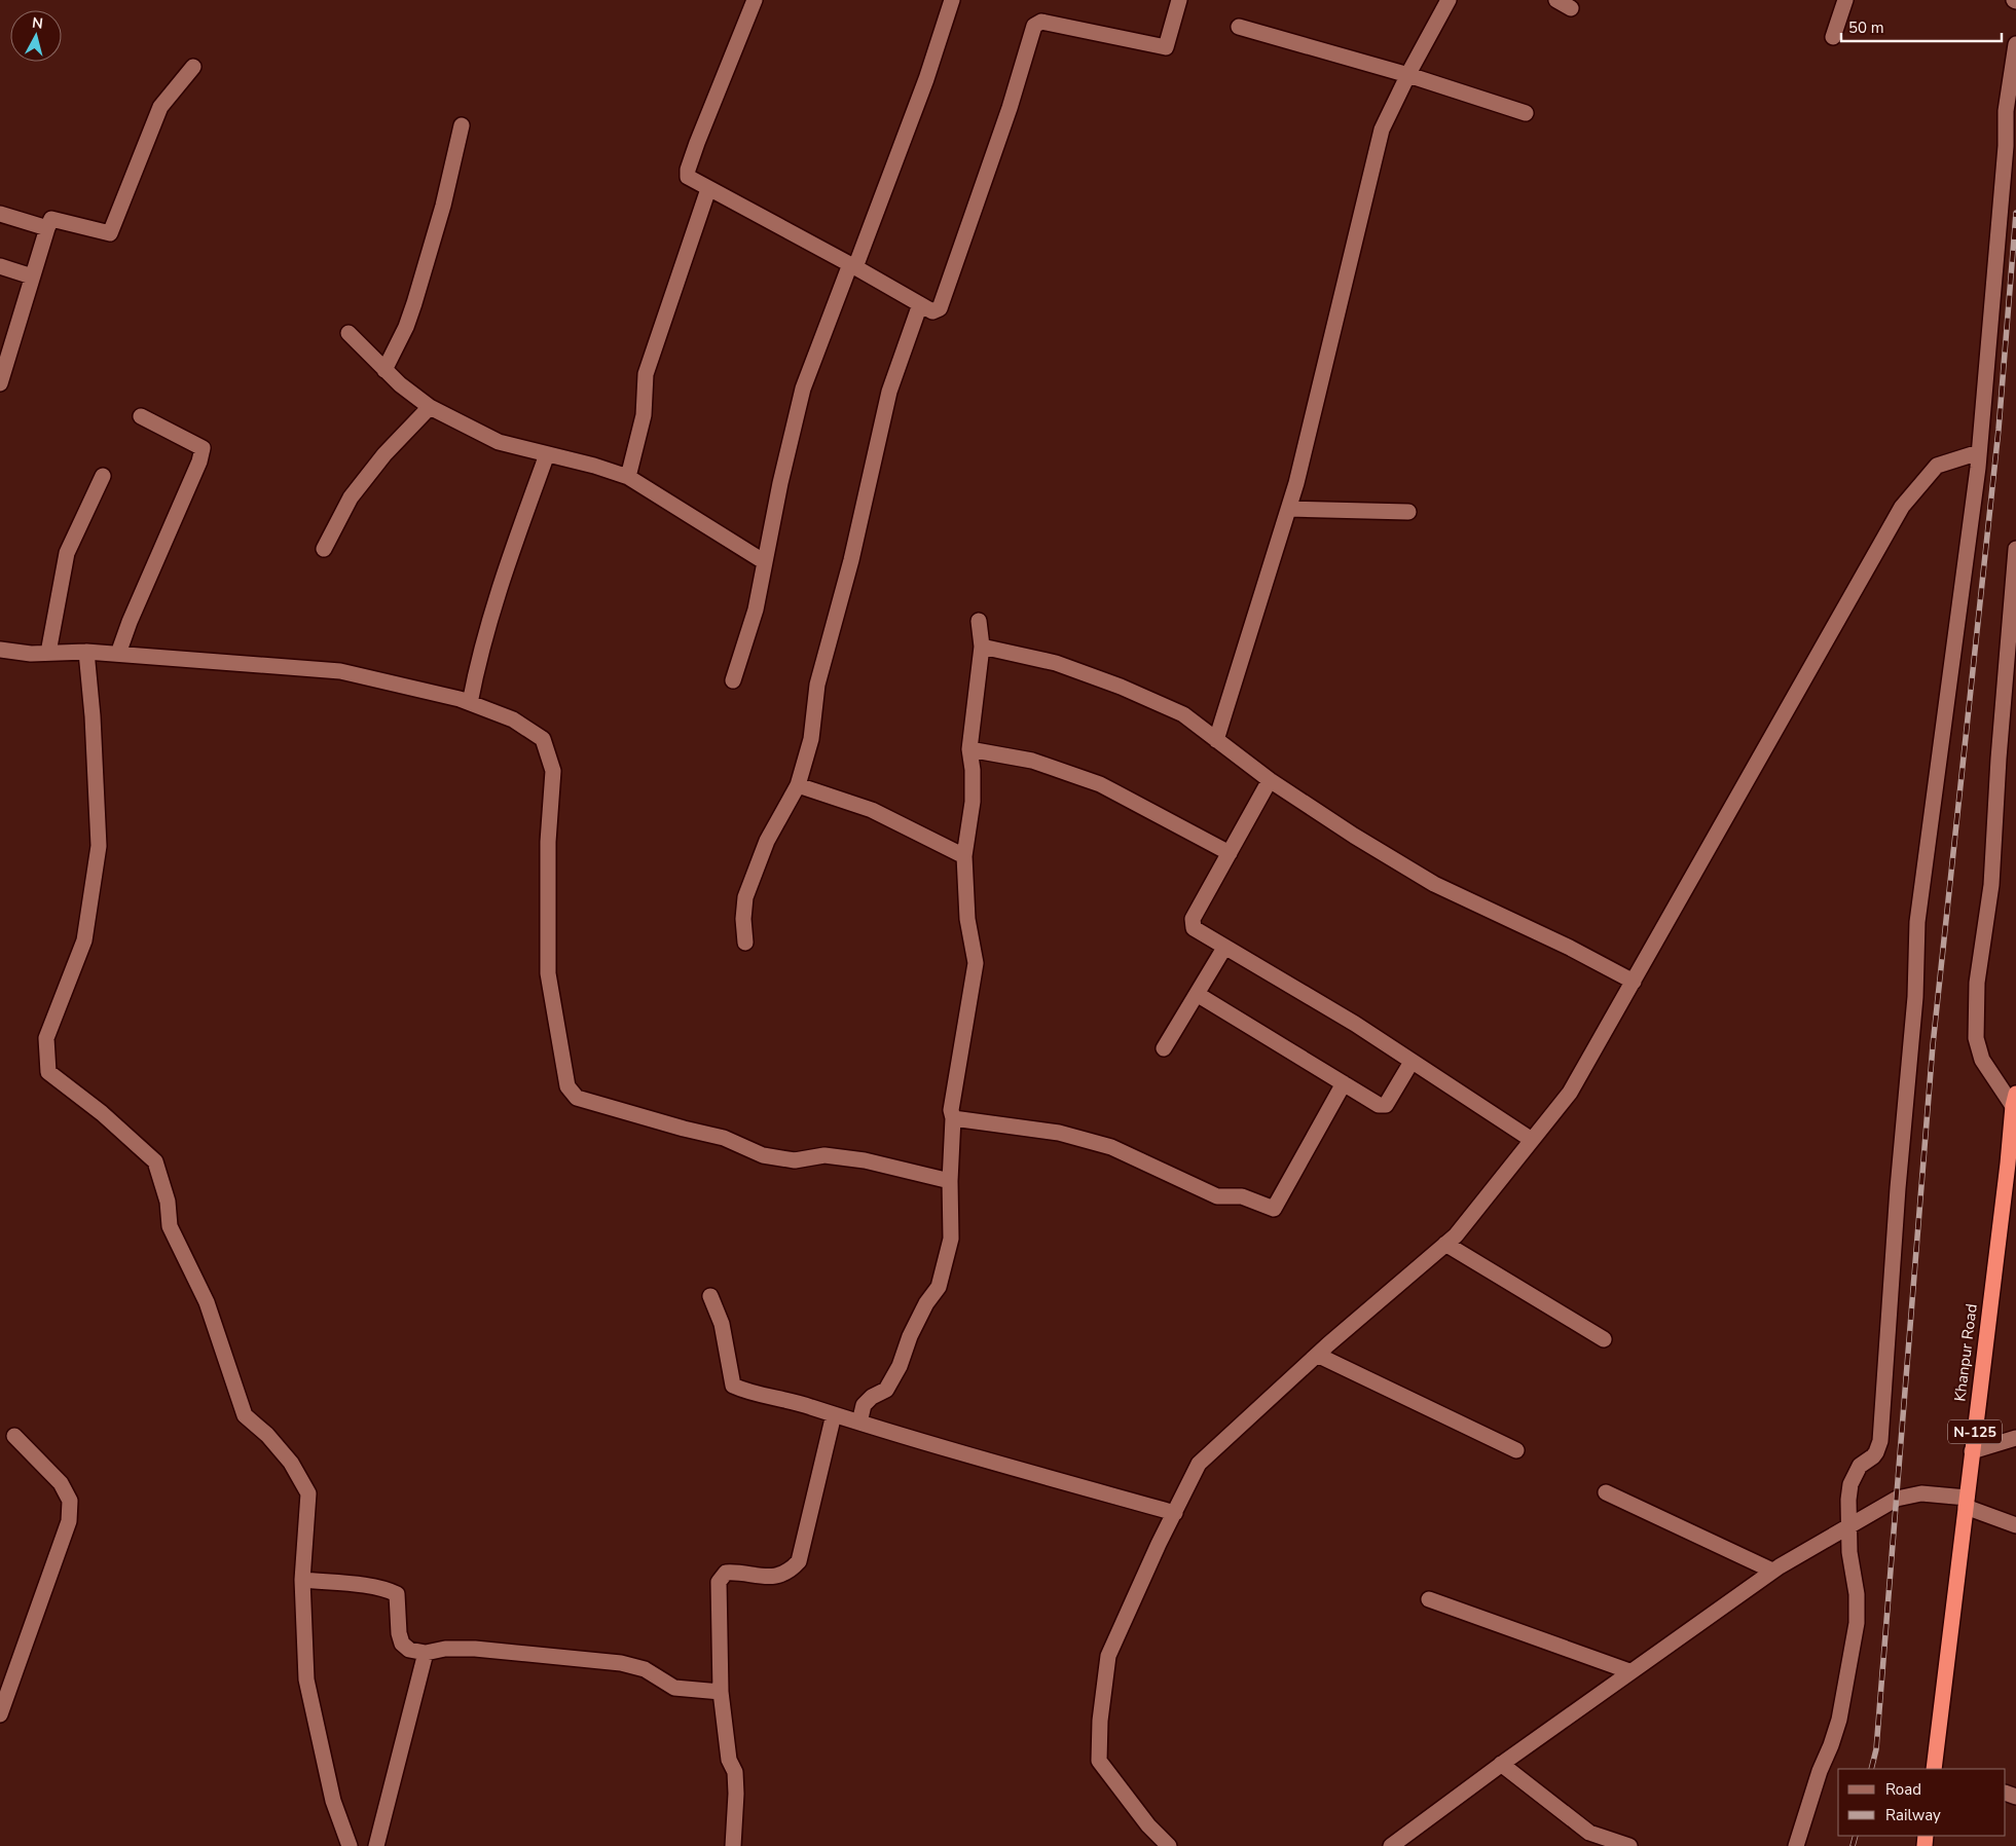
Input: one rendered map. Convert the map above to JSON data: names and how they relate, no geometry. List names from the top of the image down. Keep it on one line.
{"streets":{"highway":["Khanpur Road","N-125"]},"legend":["Road","Railway"],"scale_bar":"50 m","north":"top"}
